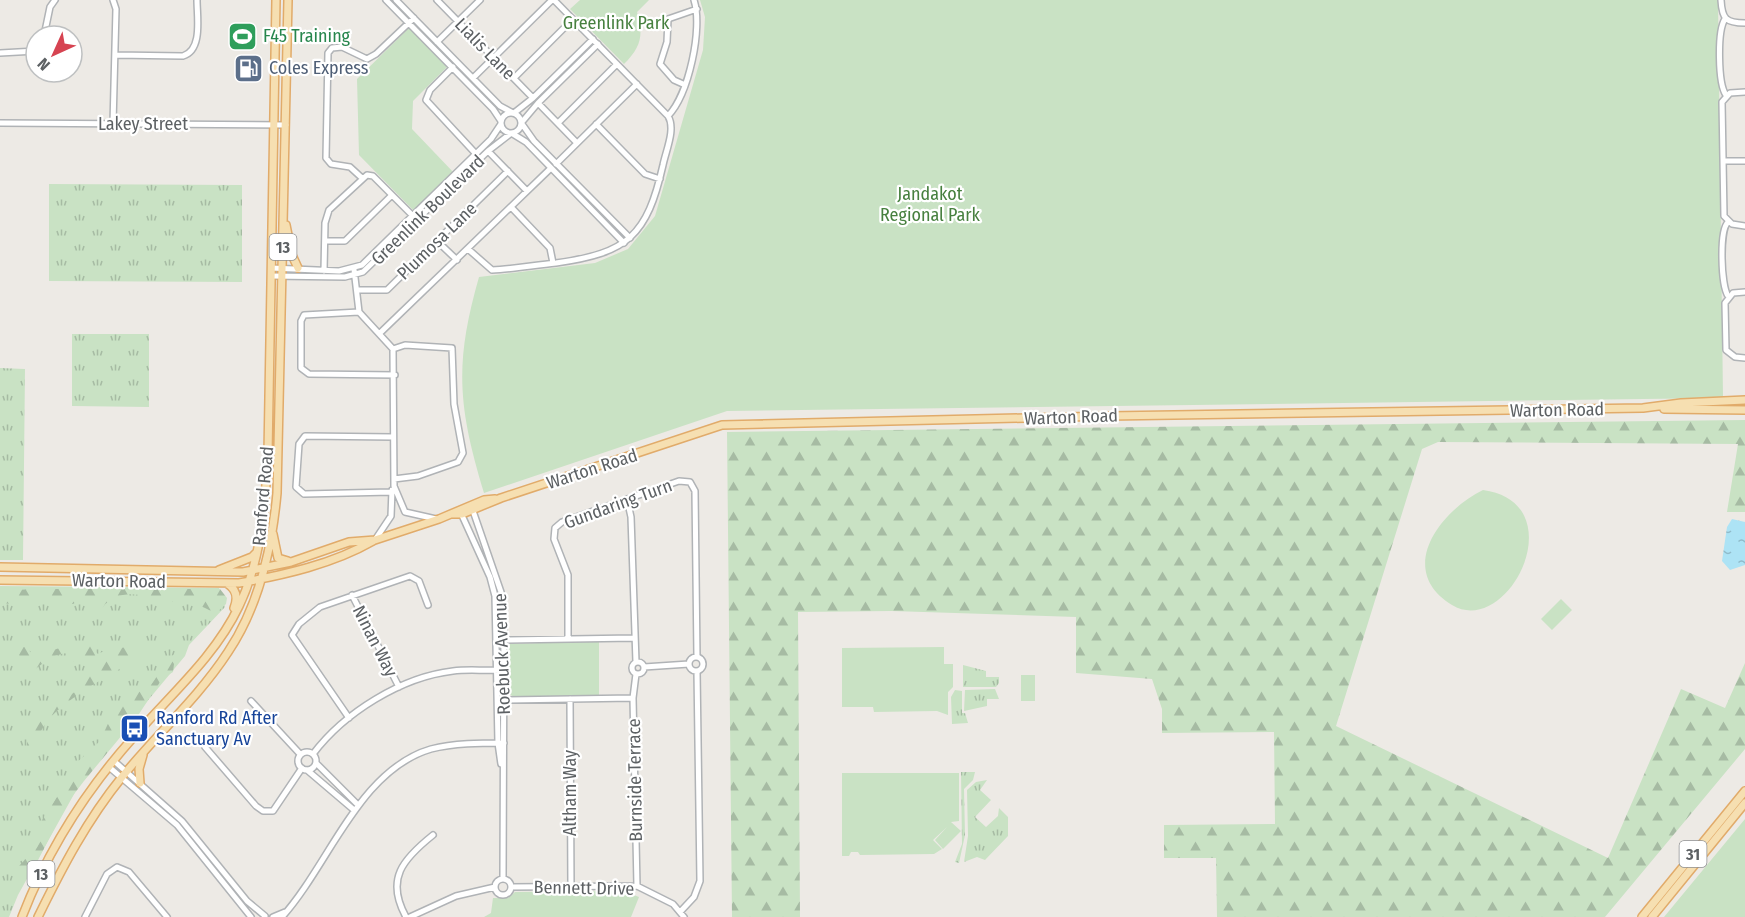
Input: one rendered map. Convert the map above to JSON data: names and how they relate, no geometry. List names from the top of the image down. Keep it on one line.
{"streets":{"main road":["13","Warton Road","Ranford Road","31"],"street":["Lialis Lane","Lakey Street","Greenlink Boulevard","Plumosa Lane","Gundaring Turn","Ninan Way","Roebuck Avenue","Burnside Terrace","Altham Way","Bennett Drive"]},"crossings":[["Lialis Lane","Greenlink Boulevard"],["Lakey Street","Ranford Road"],["Greenlink Boulevard","Ranford Road"],["Warton Road","Ranford Road"],["Warton Road","Roebuck Avenue"],["Gundaring Turn","Burnside Terrace"],["Gundaring Turn","Bennett Drive"],["Roebuck Avenue","Bennett Drive"],["Burnside Terrace","Bennett Drive"],["Altham Way","Bennett Drive"]],"parks":["Greenlink Park","Jandakot Regional Park"],"places":{"sports":["F45 Training"],"fuel station":["Coles Express"],"bus stop":["Ranford Rd After Sanctuary Av"]},"north":"bottom left"}
